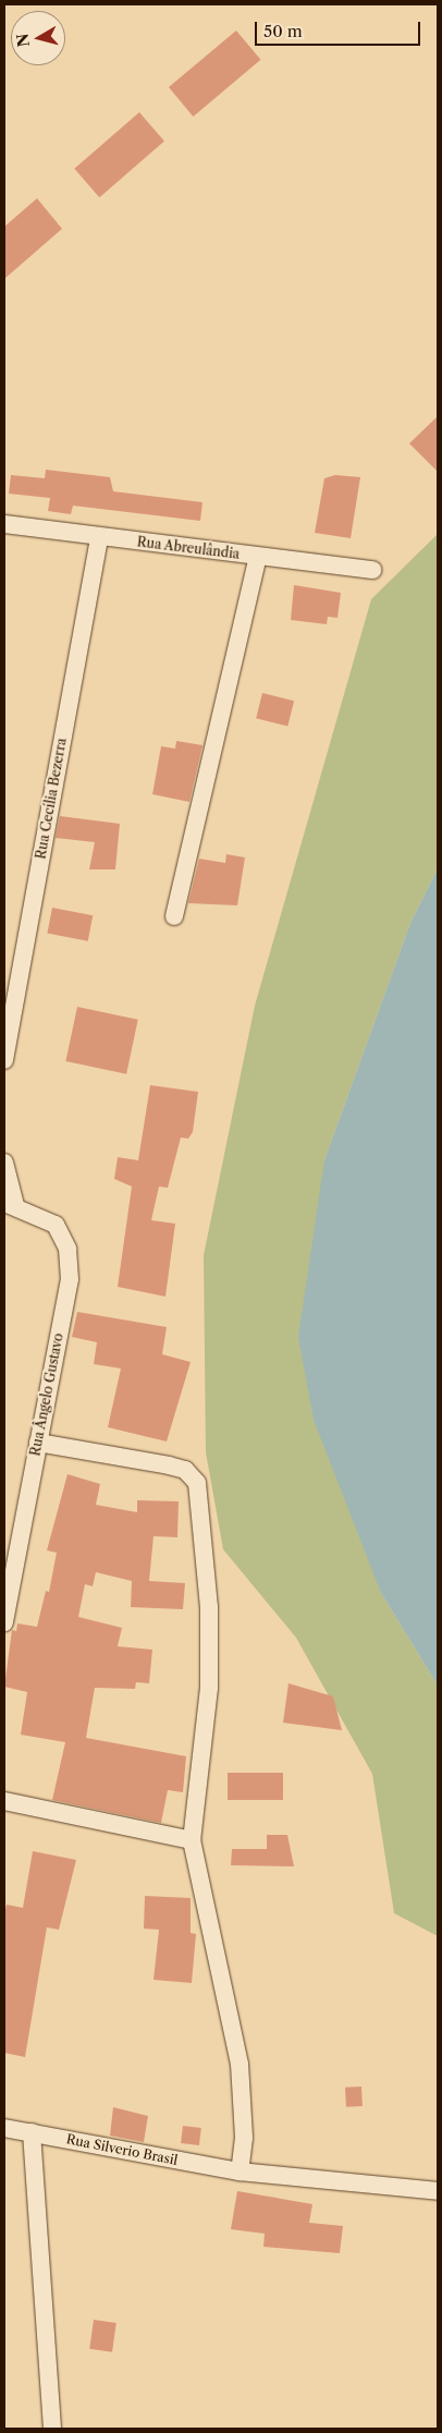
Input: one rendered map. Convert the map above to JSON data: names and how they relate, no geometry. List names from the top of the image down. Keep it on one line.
{"streets":{"street":["Rua Abreulândia","Rua Cecília Bezerra","Rua Ângelo Gustavo","Rua Silverio Brasil"]},"crossings":[["Rua Abreulândia","Rua Cecília Bezerra"]],"scale_bar":"50 m","north":"left"}
